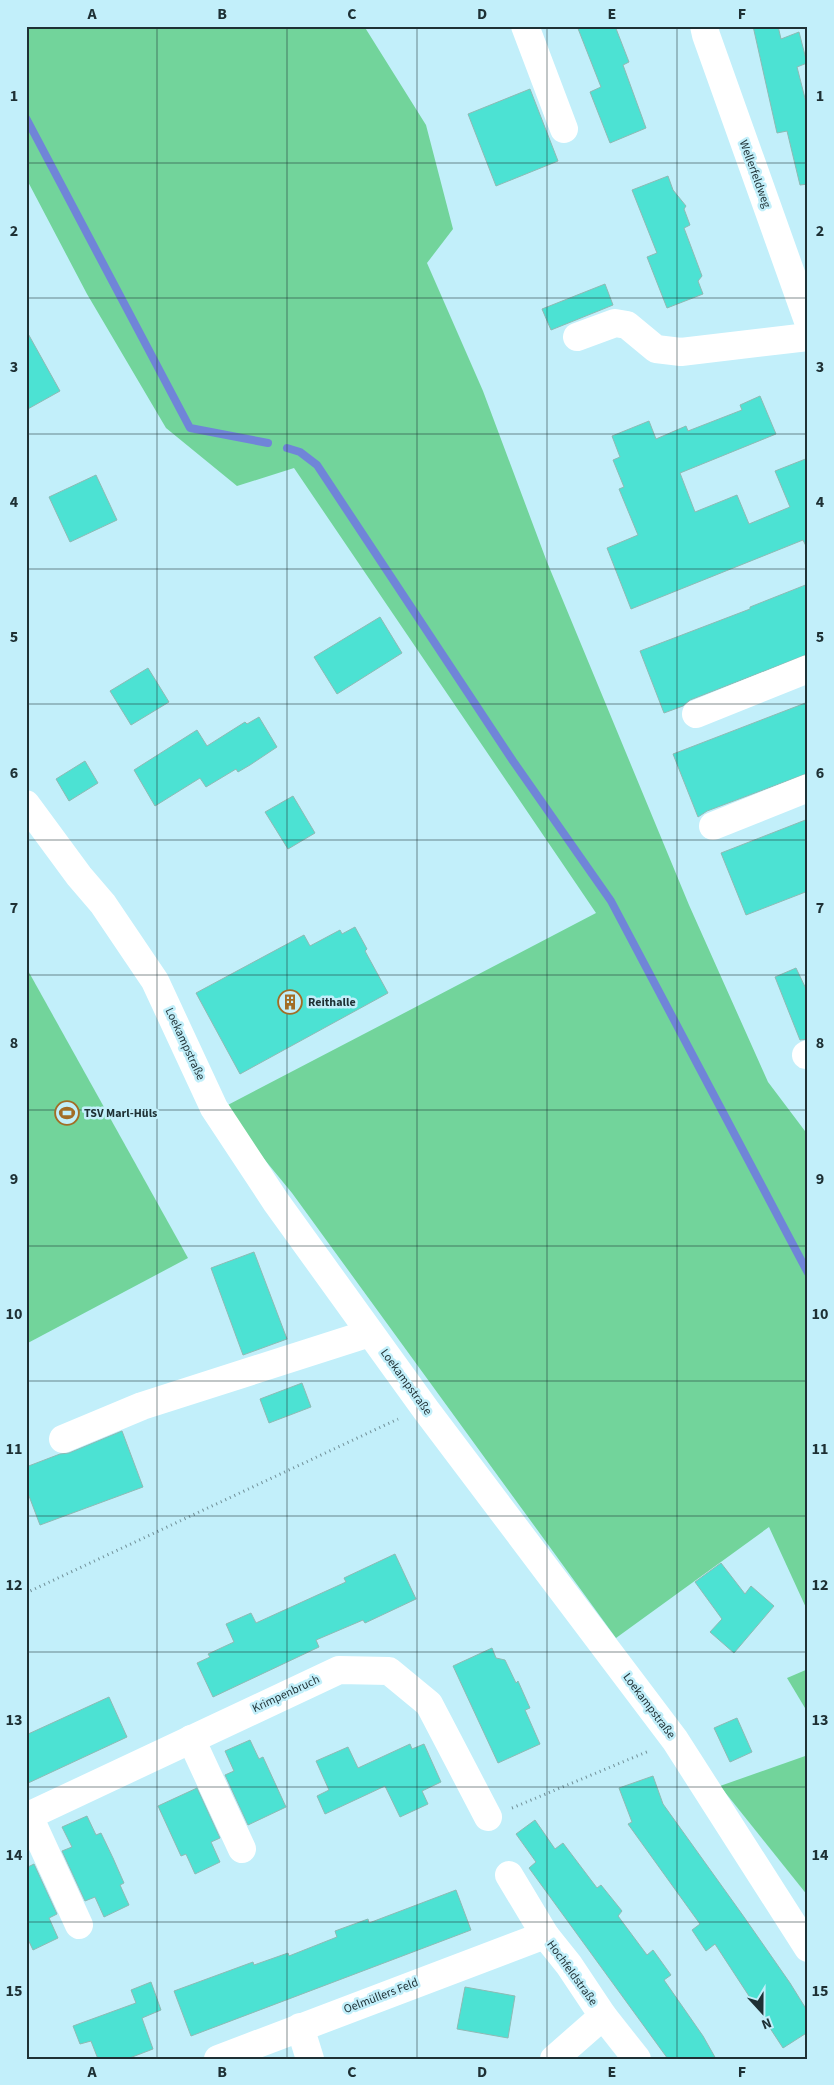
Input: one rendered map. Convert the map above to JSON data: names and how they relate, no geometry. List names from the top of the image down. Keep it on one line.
{"streets":{"street":["Wellerfeldweg","Loekampstraße","Krimpenbruch","Hochfeldstraße","Oelmüllers Feld"]},"crossings":[["Hochfeldstraße","Oelmüllers Feld"]],"places":{"building":["Reithalle"],"sports":["TSV Marl-Hüls"]},"north":"bottom","grid":{"columns":["A","B","C","D","E","F"],"rows":["1","2","3","4","5","6","7","8","9","10","11","12","13","14","15"]}}
